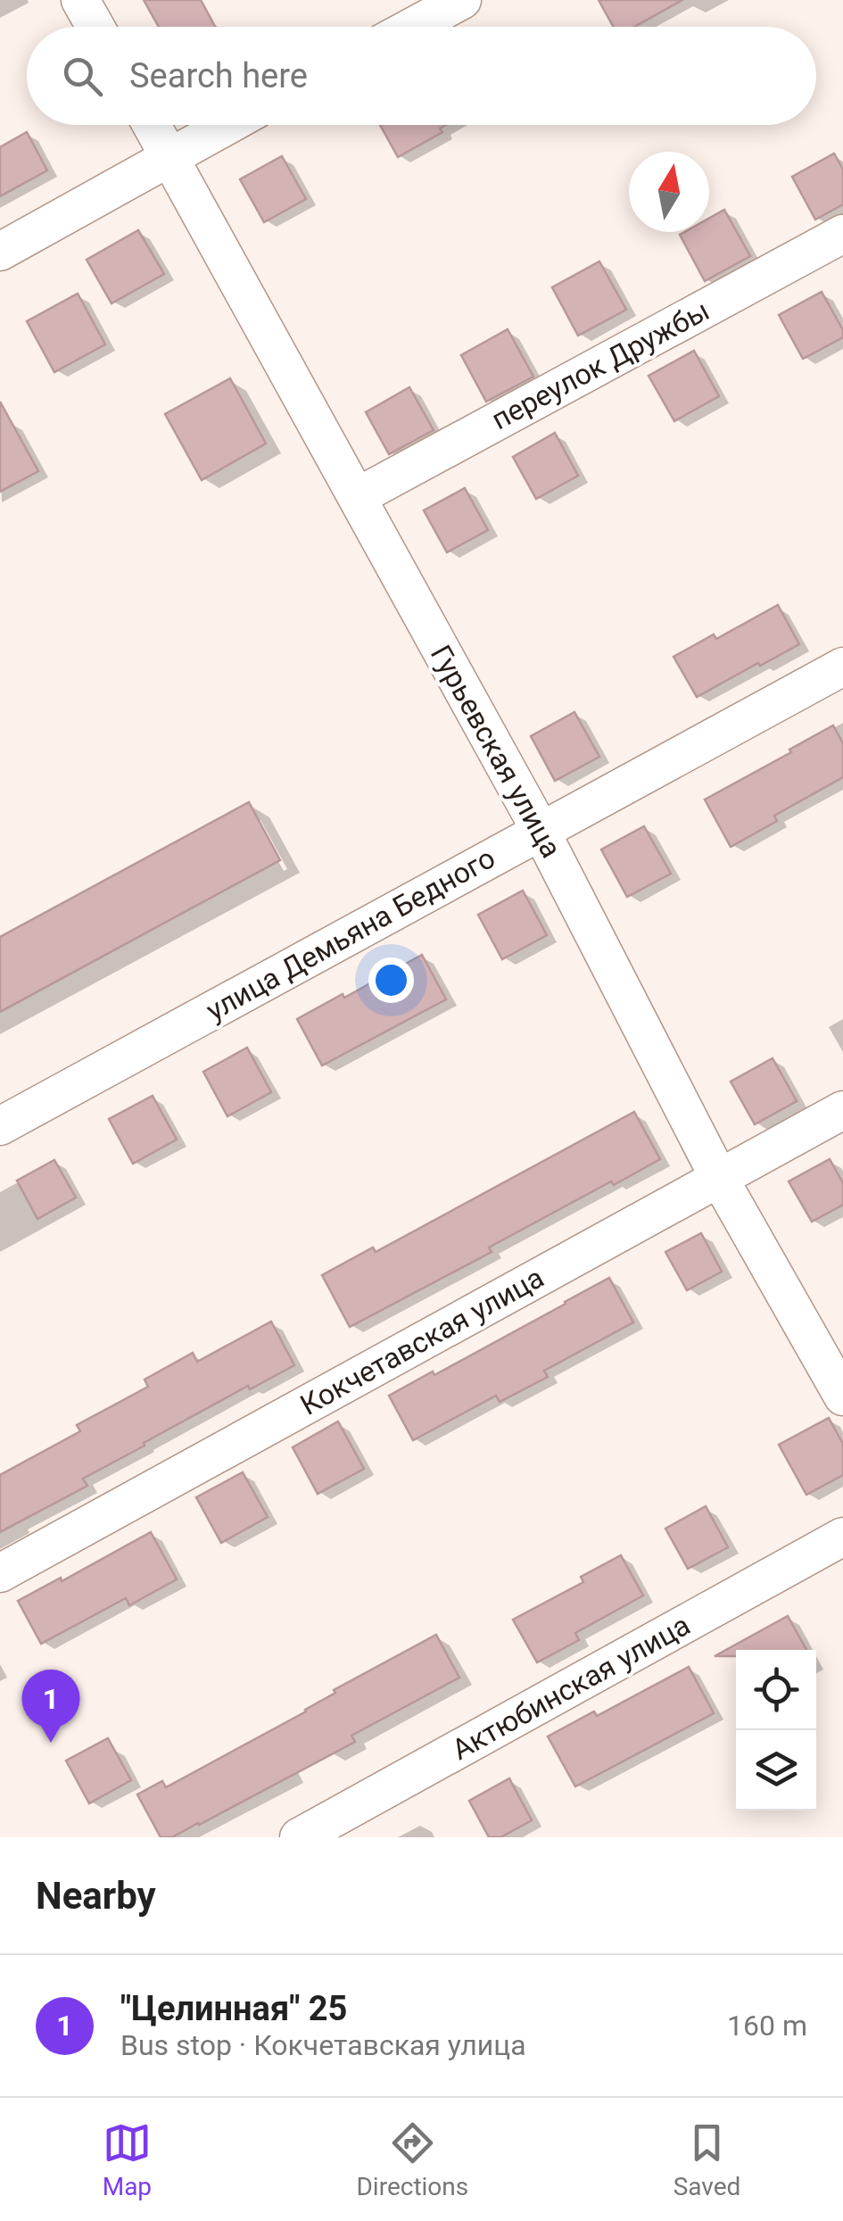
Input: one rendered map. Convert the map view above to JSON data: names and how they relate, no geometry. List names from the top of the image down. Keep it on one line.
{"streets":{"street":["переулок Дружбы","Гурьевская улица","улица Демьяна Бедного","Кокчетавская улица","Актюбинская улица"]},"crossings":[["переулок Дружбы","Гурьевская улица"],["Гурьевская улица","улица Демьяна Бедного"],["Гурьевская улица","Кокчетавская улица"]],"north":"top","page":{"search":"Search here","pins":"1","heading":"Nearby","list":[{"mark":"1","name":"\"Целинная\" 25","note":"Bus stop · Кокчетавская улица","value":"160 m"}],"nav":["Map","Directions","Saved"]}}
